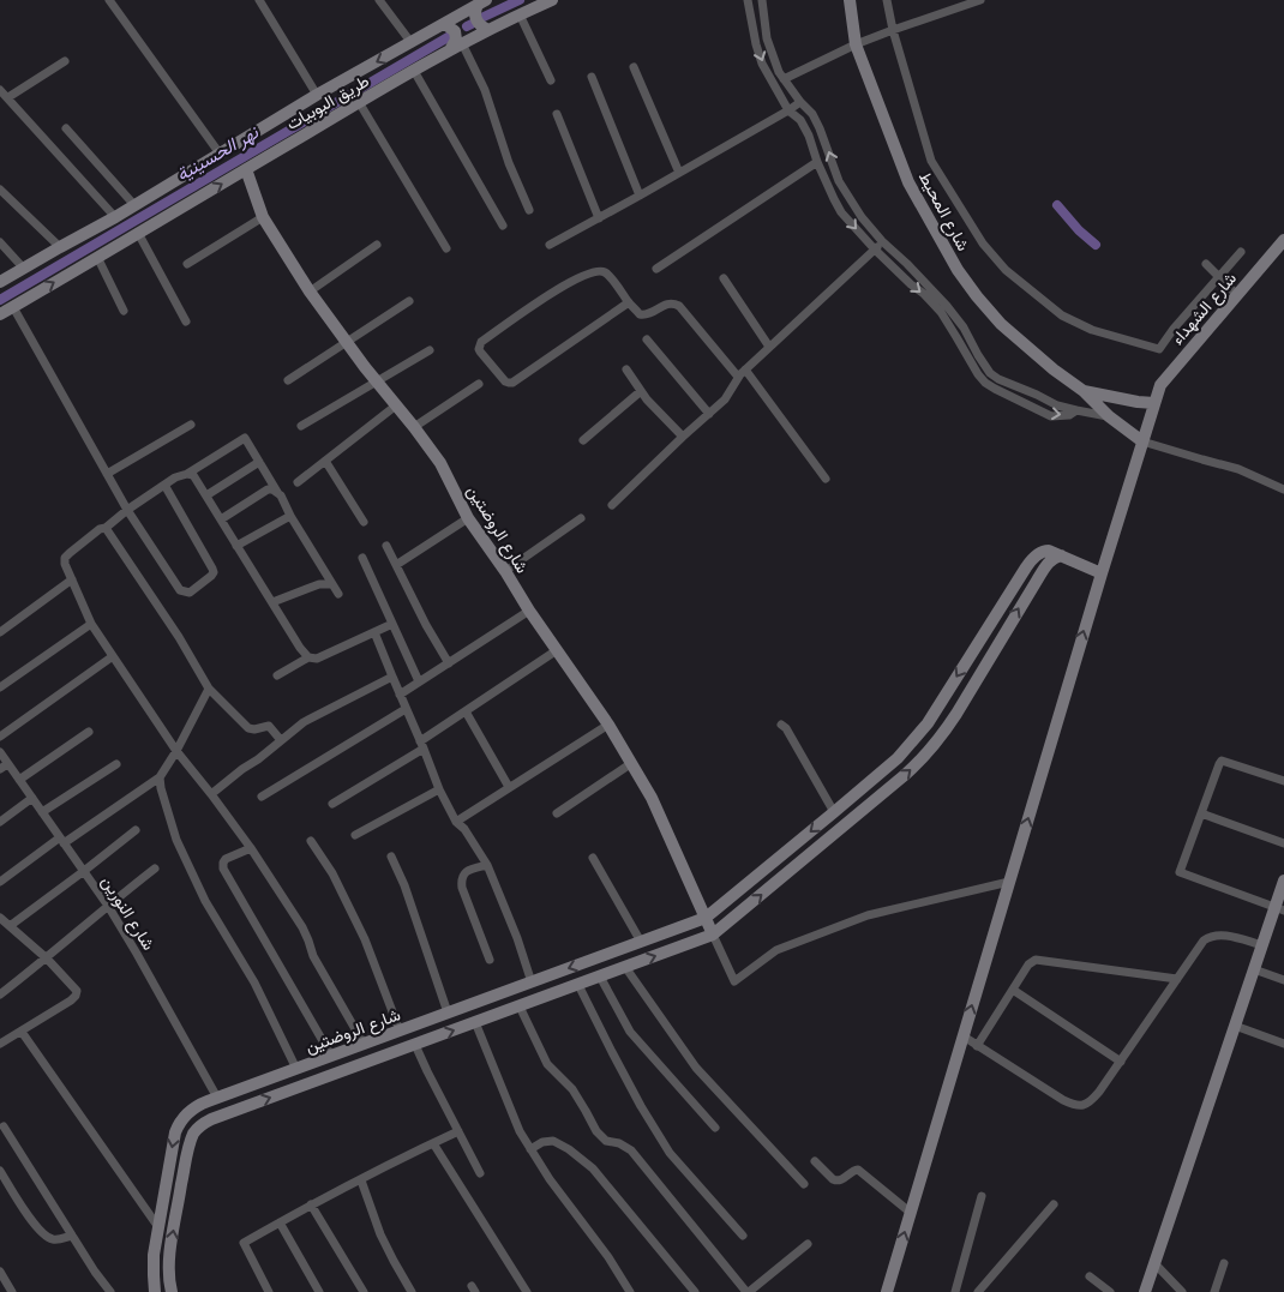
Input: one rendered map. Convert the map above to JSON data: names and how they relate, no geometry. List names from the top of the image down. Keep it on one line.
{"streets":{"main road":["طريق البوبيات","شارع المحيط","شارع الشهداء","شارع الروضتين"],"street":["شارع النورين"]},"crossings":[["طريق البوبيات","شارع الروضتين"],["شارع المحيط","شارع الشهداء"],["شارع الروضتين","شارع النورين"]],"one_way":["شارع الشهداء"],"water":["نهر الحسينية"]}
